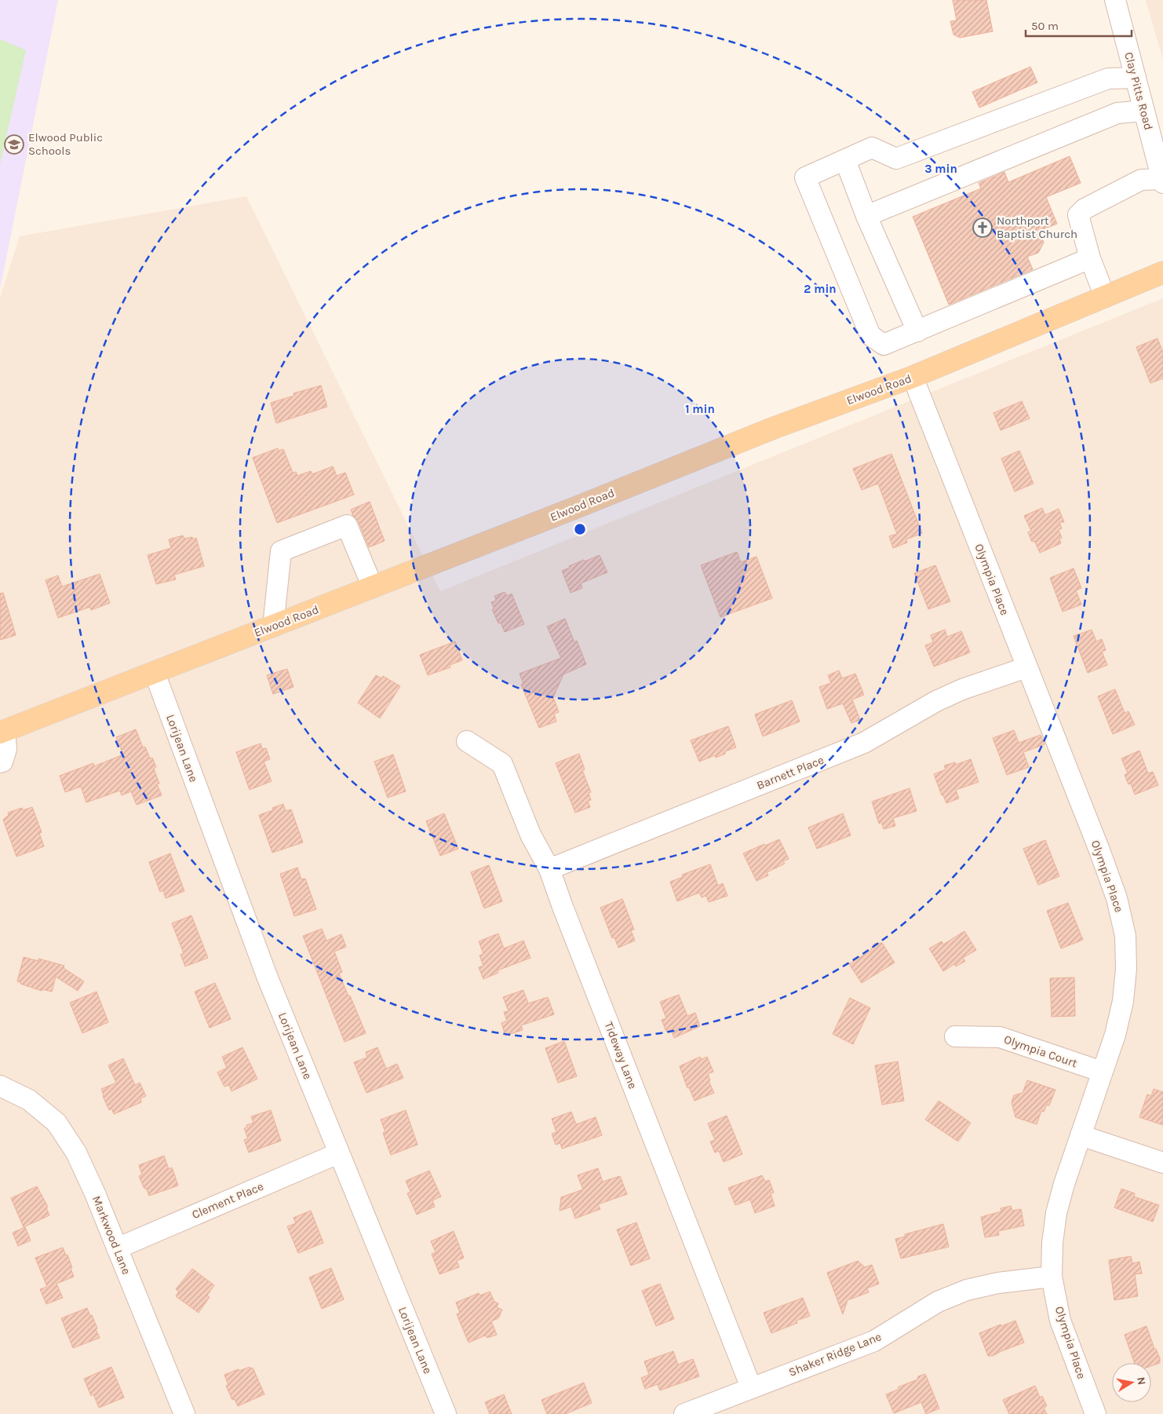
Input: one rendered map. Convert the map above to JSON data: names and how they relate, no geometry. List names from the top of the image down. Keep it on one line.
{"streets":{"main road":["Elwood Road"],"street":["Clay Pitts Road","Olympia Place","Lorijean Lane","Barnett Place","Olympia Court","Tideway Lane","Clement Place","Markwood Lane","Shaker Ridge Lane"]},"crossings":[["Elwood Road","Olympia Place"],["Elwood Road","Lorijean Lane"],["Olympia Place","Barnett Place"],["Olympia Place","Olympia Court"],["Olympia Place","Shaker Ridge Lane"],["Lorijean Lane","Clement Place"],["Barnett Place","Tideway Lane"],["Tideway Lane","Shaker Ridge Lane"],["Clement Place","Markwood Lane"]],"places":{"school or university":["Elwood Public Schools"],"church":["Northport Baptist Church"]},"scale_bar":"50 m","north":"right","rings":["3 min","2 min","1 min"]}
